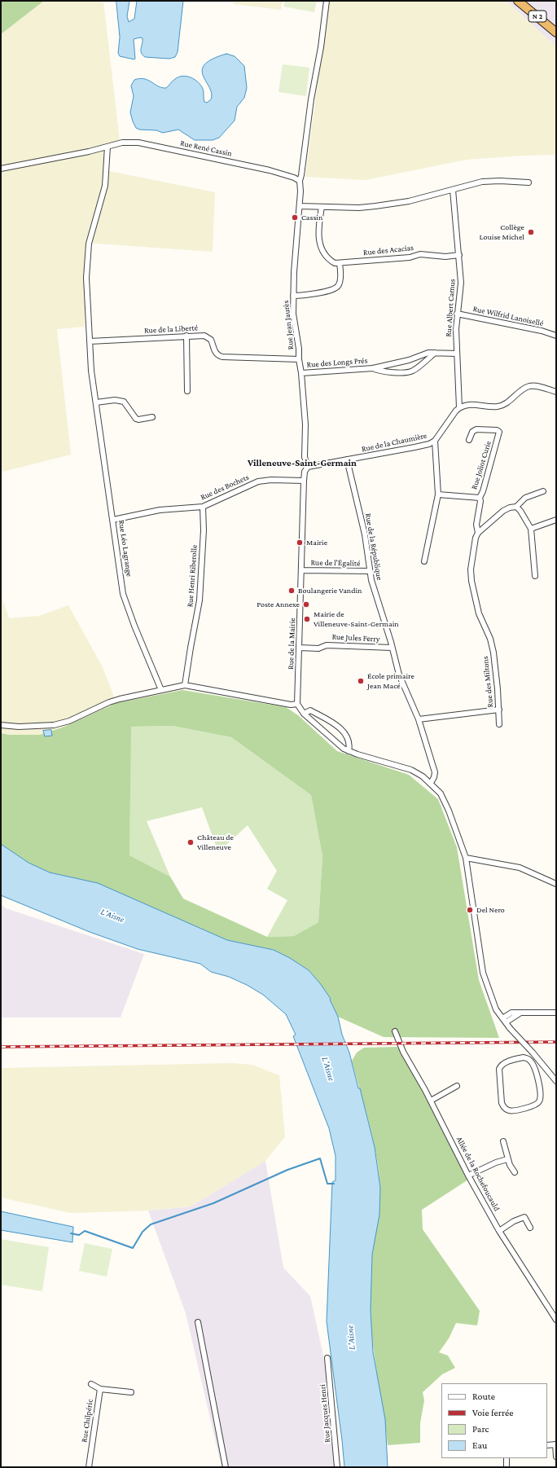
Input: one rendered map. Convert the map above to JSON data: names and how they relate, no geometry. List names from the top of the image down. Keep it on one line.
{"streets":{"highway":["N 2"],"street":["Rue René Cassin","Rue des Acacias","Rue Albert Camus","Rue Wilfrid Lanoisellé","Rue Jean Jaurès","Rue de la Liberté","Rue des Longs Prés","Rue de la Chaumière","Rue Joliot Curie","Rue des Bochets","Rue de la République","Rue Léo Lagrange","Rue de l'Égalité","Rue Henri Riberolle","Rue Jules Ferry","Rue de la Mairie","Rue des Miltons","Allée de la Rochefoucauld","Rue Jacques Henri","Rue Chilpéric"]},"crossings":[["Rue René Cassin","Rue Jean Jaurès"],["Rue René Cassin","Rue Léo Lagrange"],["Rue des Acacias","Rue Albert Camus"],["Rue Albert Camus","Rue Wilfrid Lanoisellé"],["Rue Albert Camus","Rue des Longs Prés"],["Rue Albert Camus","Rue de la Chaumière"],["Rue Jean Jaurès","Rue de la Liberté"],["Rue Jean Jaurès","Rue des Longs Prés"],["Rue Jean Jaurès","Rue de la Chaumière"],["Rue Jean Jaurès","Rue de la Mairie"],["Rue de la Liberté","Rue Léo Lagrange"],["Rue de la Chaumière","Rue de la République"],["Rue de la Chaumière","Rue de la Mairie"],["Rue Joliot Curie","Rue des Miltons"],["Rue des Bochets","Rue Léo Lagrange"],["Rue des Bochets","Rue Henri Riberolle"],["Rue des Bochets","Rue de la Mairie"],["Rue de la République","Rue de l'Égalité"],["Rue de la République","Rue Jules Ferry"],["Rue de l'Égalité","Rue de la Mairie"],["Rue Jules Ferry","Rue de la Mairie"]],"districts":["Villeneuve-Saint-Germain"],"water":["L'Aisne"],"places":["Cassin","Collège Louise Michel","Mairie","Boulangerie Vandin","Poste Annexe","Mairie de Villeneuve-Saint-Germain","École primaire Jean Macé","Château de Villeneuve","Del Nero"],"legend":["Route","Voie ferrée","Parc","Eau"]}
